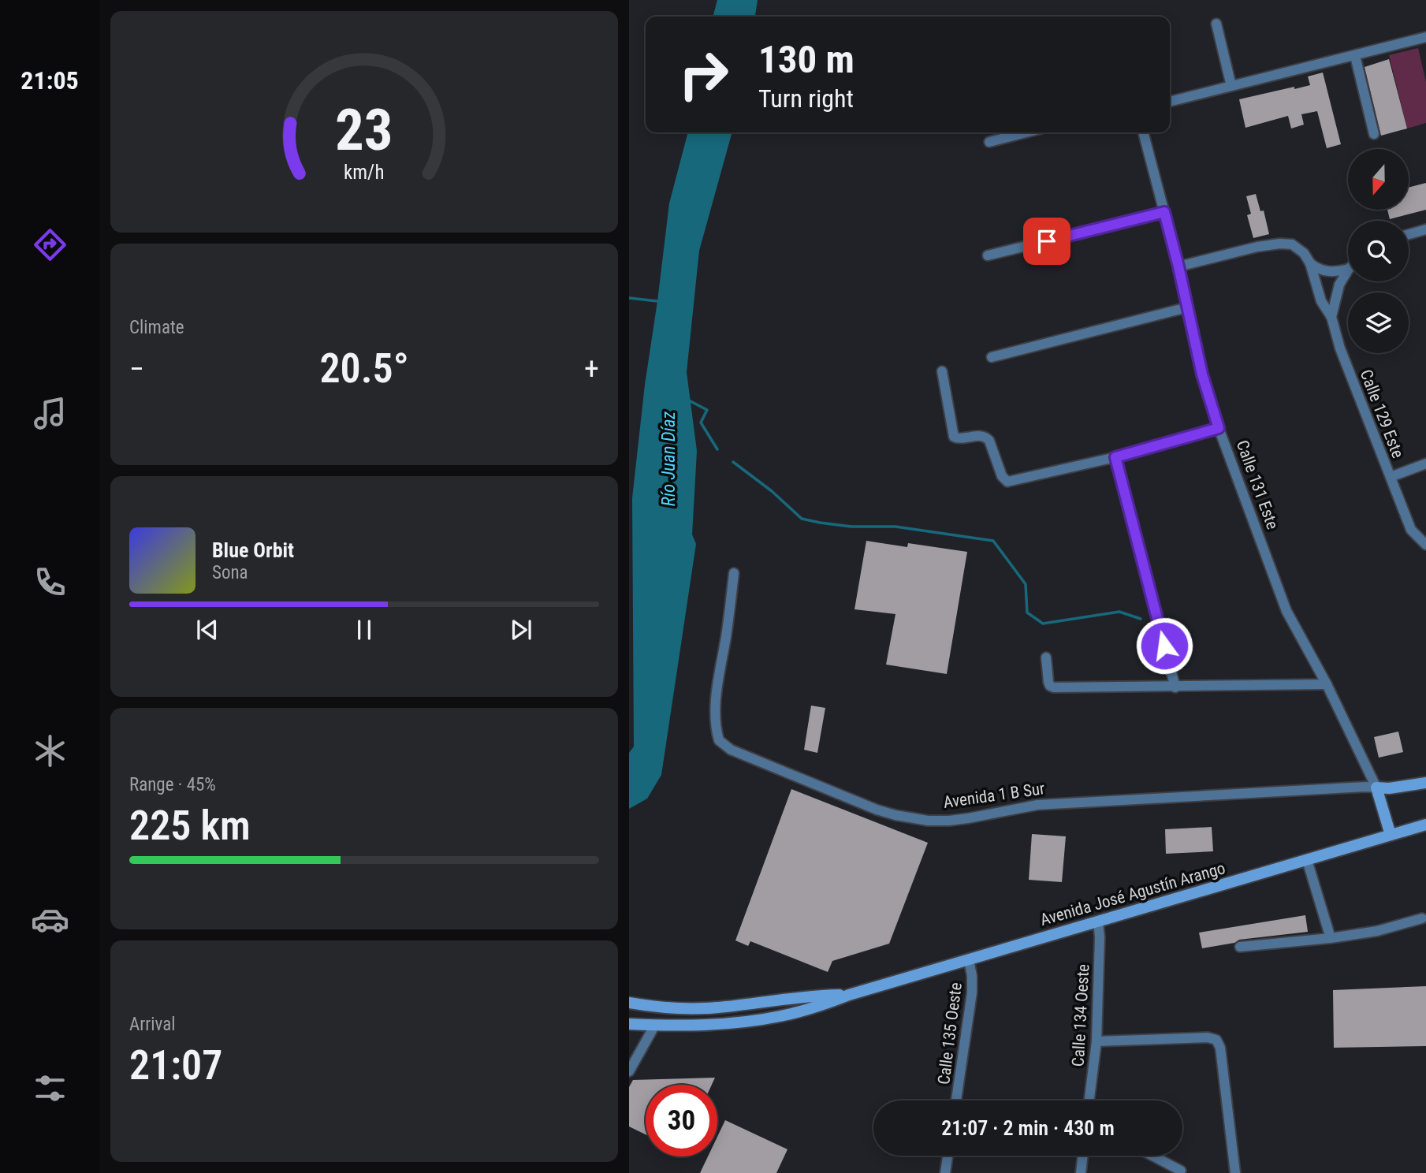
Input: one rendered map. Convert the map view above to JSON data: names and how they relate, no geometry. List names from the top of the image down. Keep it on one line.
{"streets":{"main road":["Calle 131 Este","Avenida 1 B Sur","Avenida José Agustín Arango"],"street":["Calle 129 Este","Calle 134 Oeste","Calle 135 Oeste"]},"crossings":[["Calle 131 Este","Avenida 1 B Sur"],["Calle 131 Este","Avenida José Agustín Arango"],["Avenida José Agustín Arango","Calle 134 Oeste"],["Avenida José Agustín Arango","Calle 135 Oeste"]],"water":["Río Juan Díaz"],"north":"bottom","page":{"tabs":"21:05","turn":["130 m","Turn right"],"tile":["Climate",["Range · 45%","225 km"],["Arrival","21:07"]],"heat":["−","20.5°","+"],"song":["Blue Orbit","Sona"],"limit":"30","trip":"21:07 · 2 min · 430 m","gauge":["23","km/h"]}}
